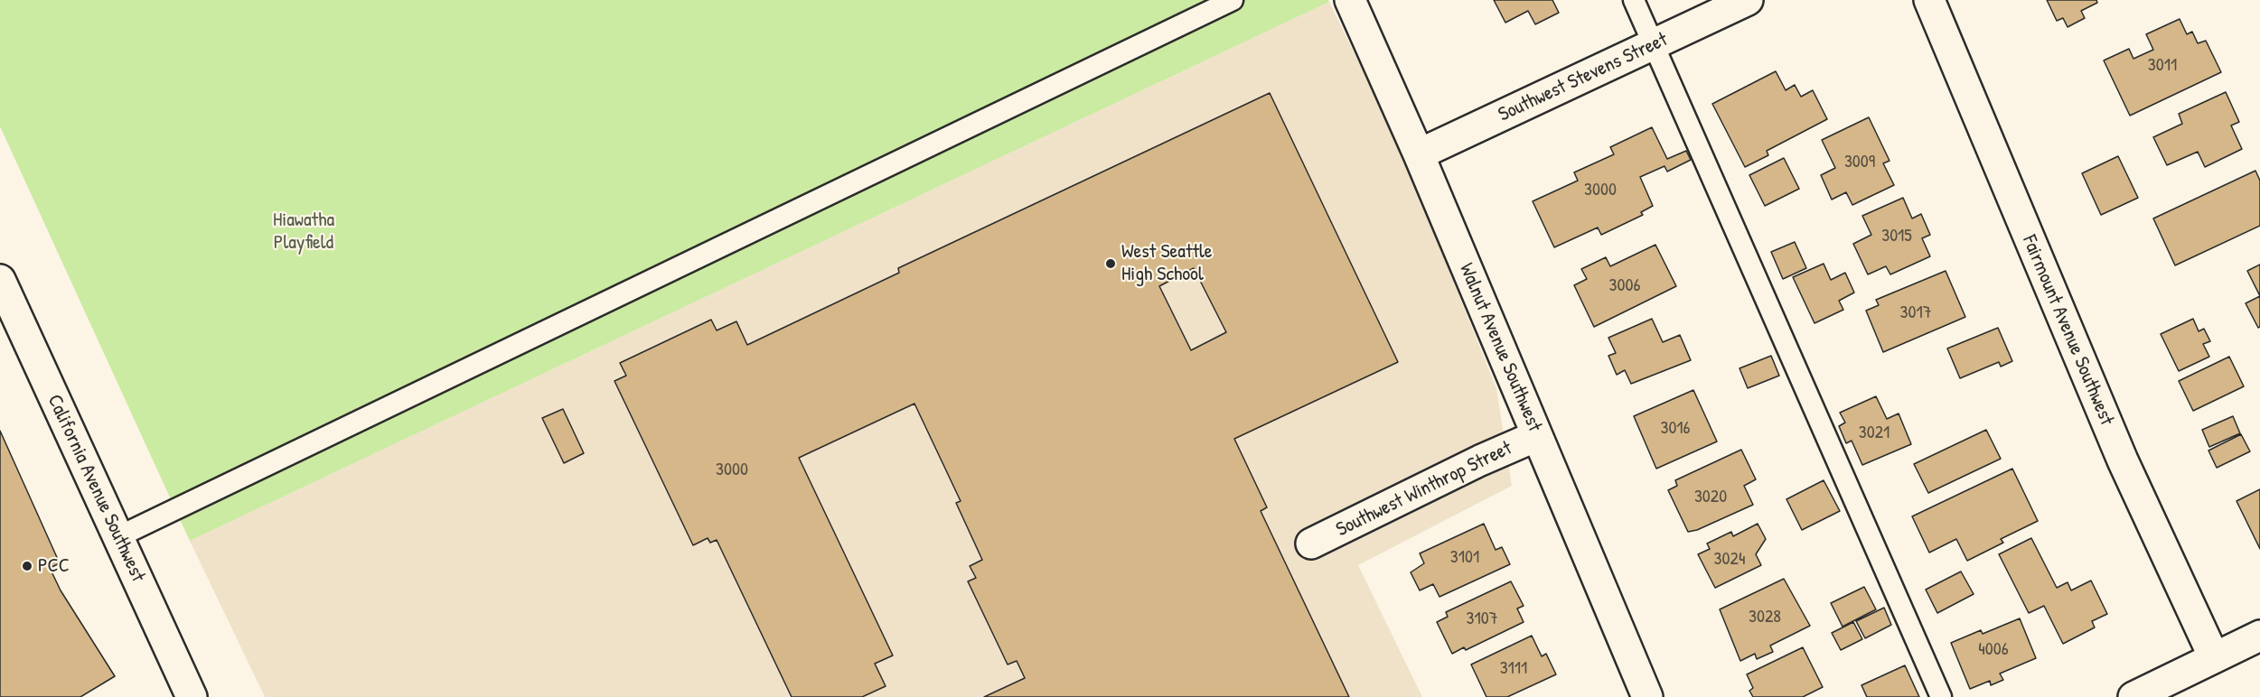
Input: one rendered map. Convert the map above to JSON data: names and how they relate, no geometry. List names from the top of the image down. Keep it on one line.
{"streets":{"street":["Southwest Stevens Street","Fairmount Avenue Southwest","Walnut Avenue Southwest","California Avenue Southwest","Southwest Winthrop Street"]},"crossings":[["Southwest Stevens Street","Walnut Avenue Southwest"],["Walnut Avenue Southwest","Southwest Winthrop Street"]],"parks":["Hiawatha Playfield"],"places":["West Seattle High School","PCC"],"house_numbers":["3011","3009","3000","3015","3006","3017","3016","3021","3000","3020","3101","3024","3028","3107","4006","3111"]}
